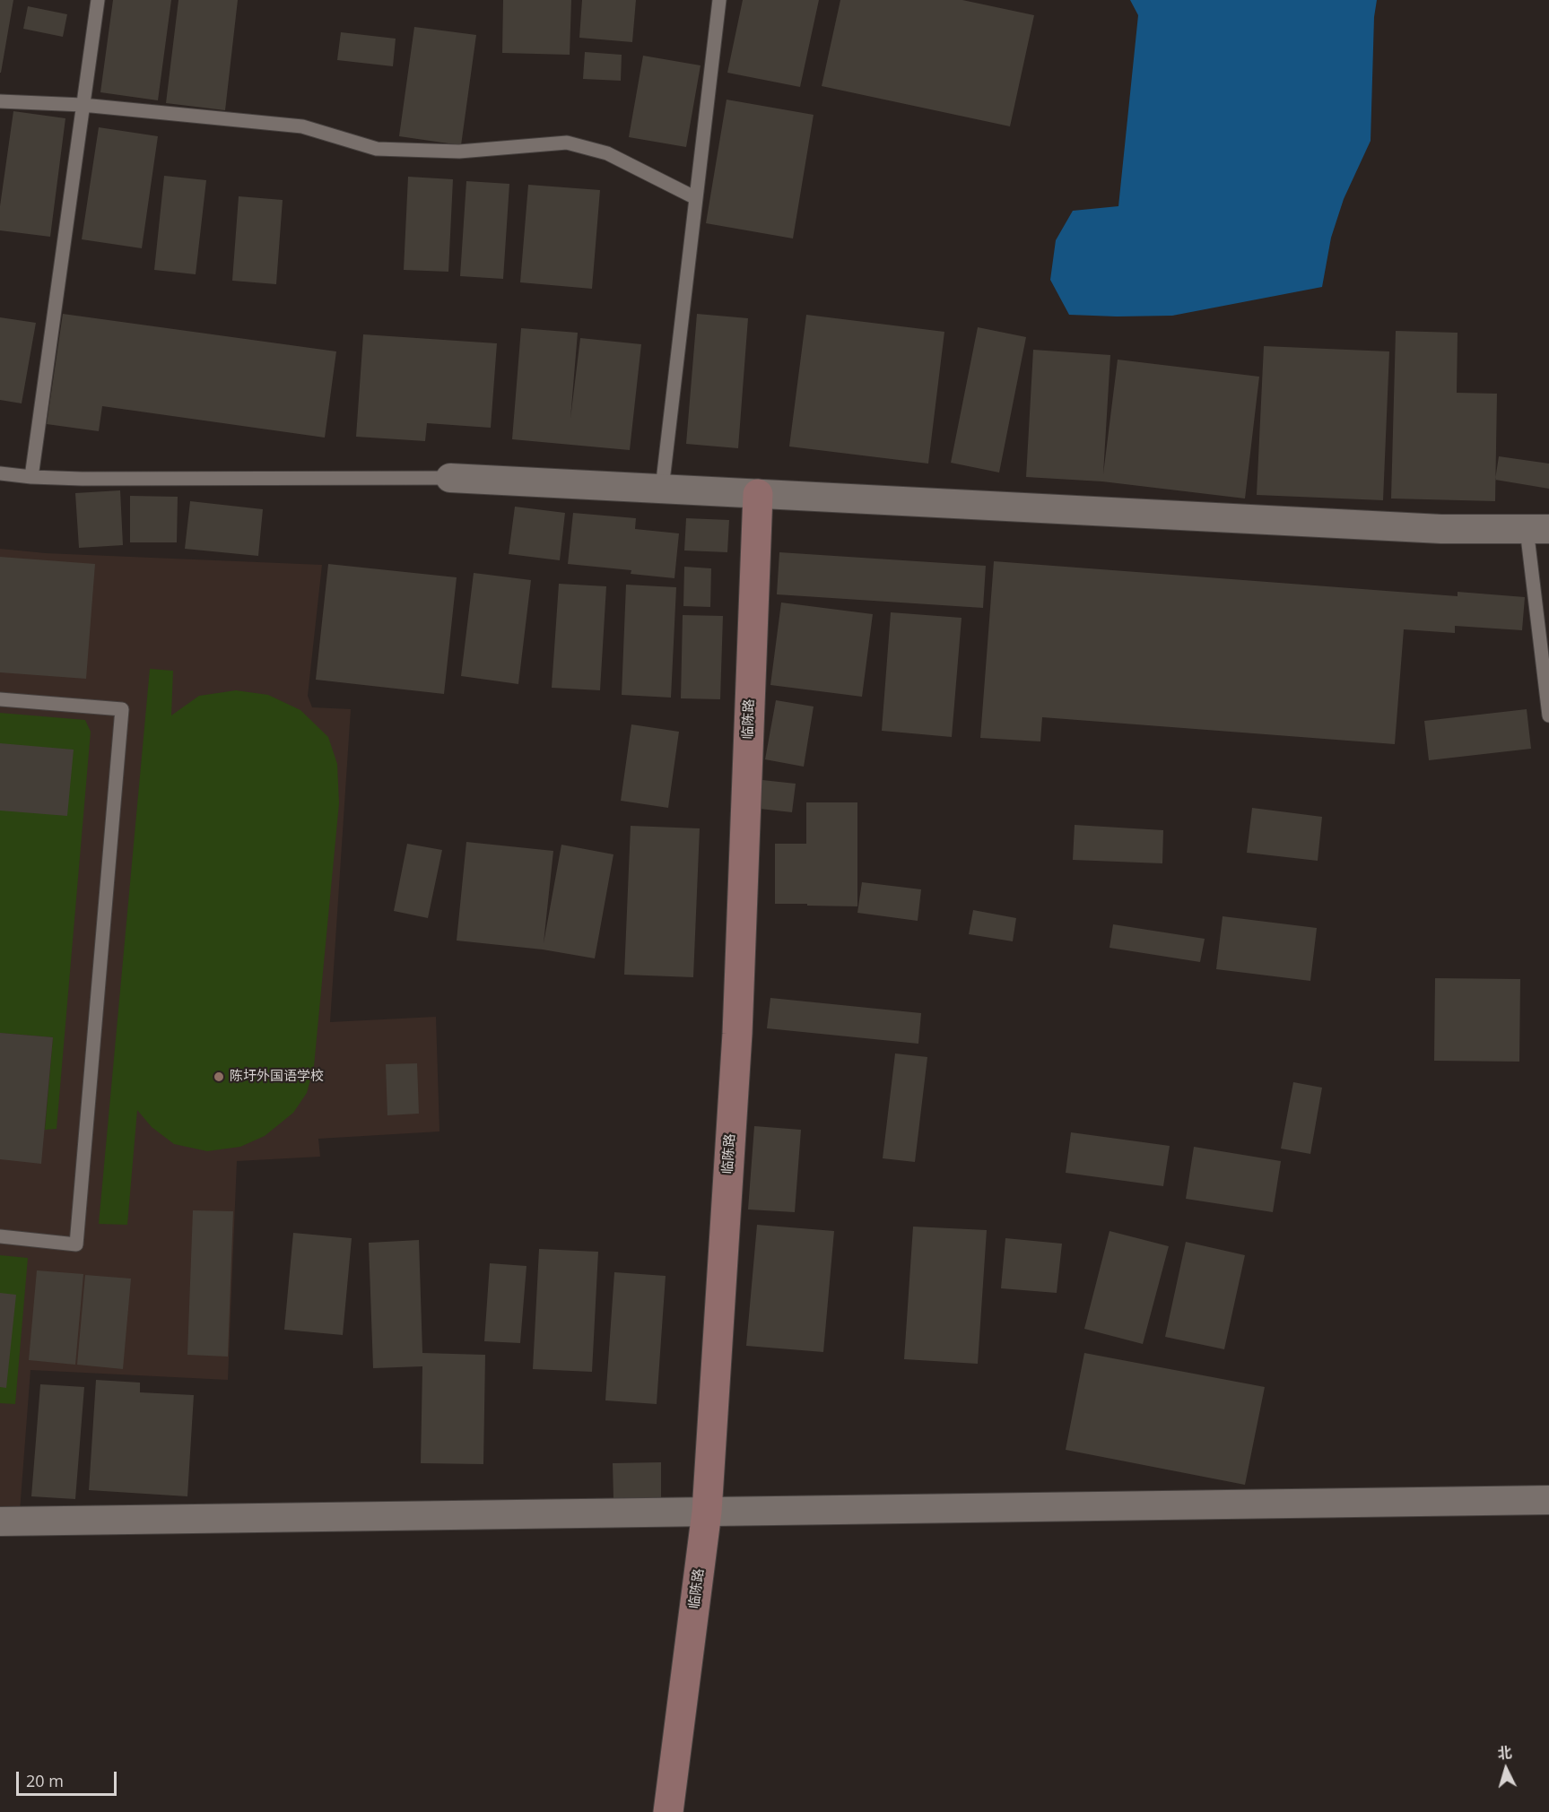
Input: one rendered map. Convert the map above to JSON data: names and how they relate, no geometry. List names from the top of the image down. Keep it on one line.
{"streets":{"street":["临陈路"]},"places":["陈圩外国语学校"],"scale_bar":"20 m","north":"top"}
